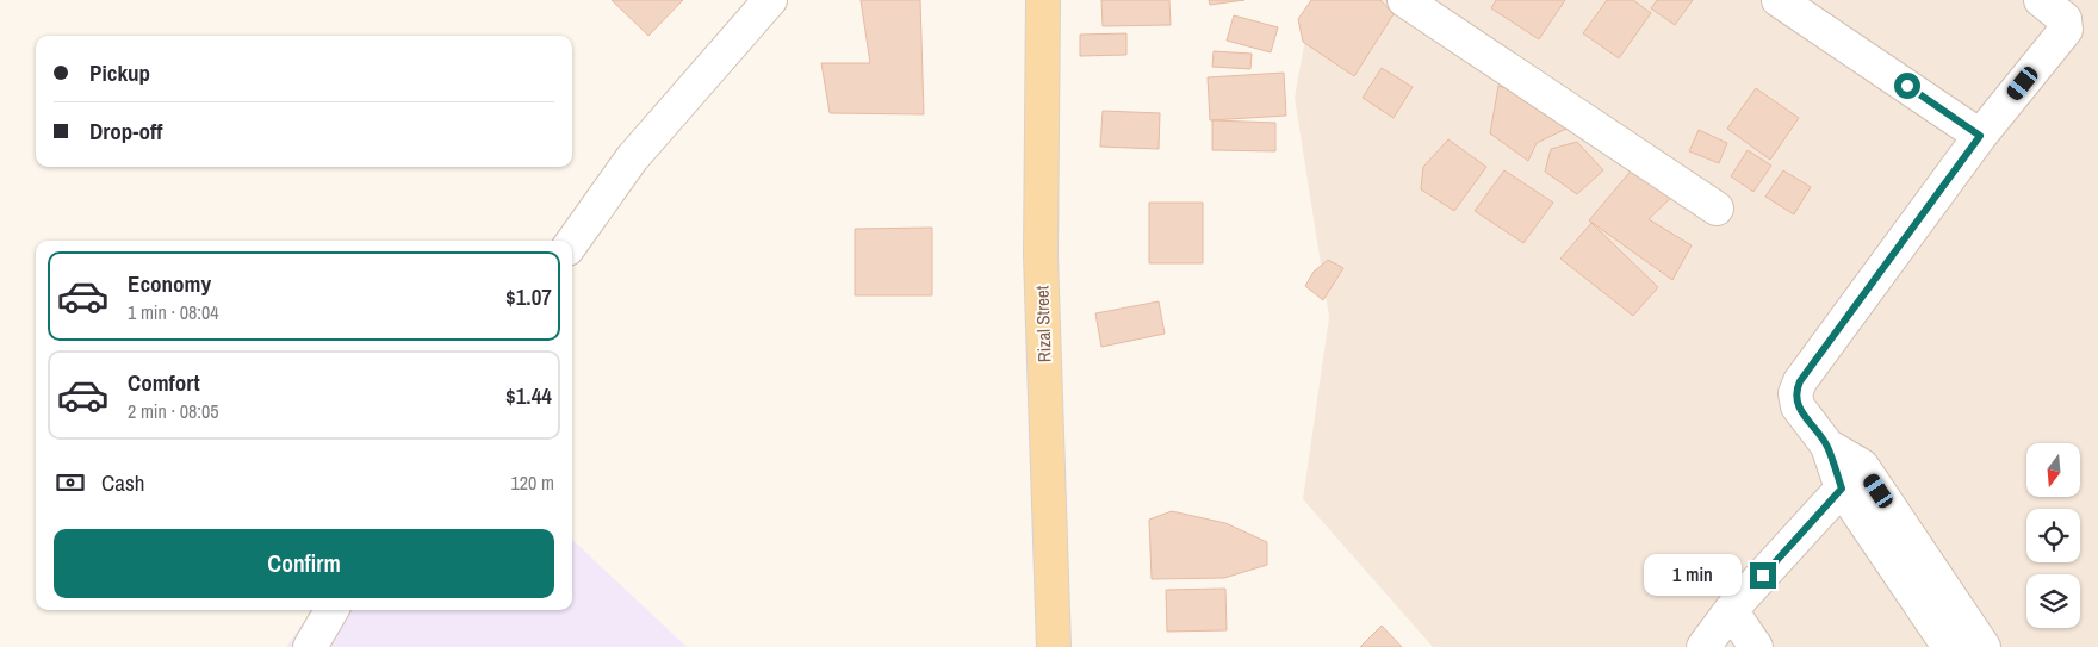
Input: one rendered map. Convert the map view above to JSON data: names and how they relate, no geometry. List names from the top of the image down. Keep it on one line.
{"streets":{"main road":["Rizal Street"]},"north":"bottom","page":{"banner":["Pickup","Drop-off"],"list":[{"name":"Economy","note":"1 min · 08:04","value":"$1.07"},{"name":"Comfort","note":"2 min · 08:05","value":"$1.44"}],"pay":["Cash","120 m"],"buttons":"Confirm","bubble":"1 min"}}
